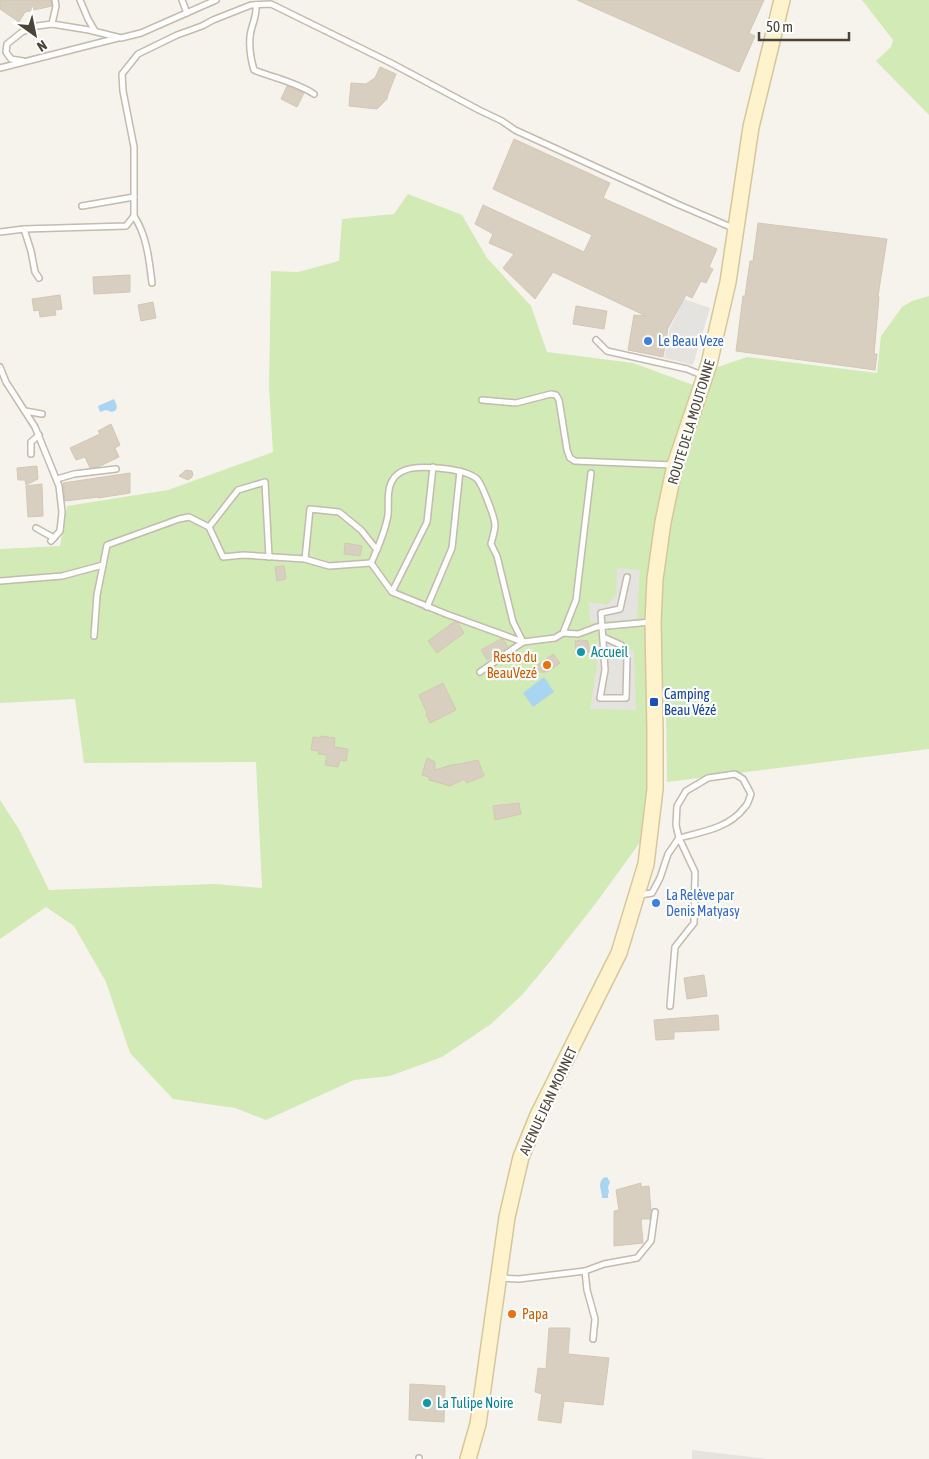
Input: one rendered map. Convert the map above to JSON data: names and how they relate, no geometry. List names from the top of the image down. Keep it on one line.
{"streets":{"main road":["ROUTE DE LA MOUTONNE","AVENUE JEAN MONNET"]},"crossings":[["ROUTE DE LA MOUTONNE","AVENUE JEAN MONNET"]],"places":{"other":["Le Beau Veze","Accueil","Resto du BeauVezé","La Relève par Denis Matyasy","Papa","La Tulipe Noire"],"transit":["Camping Beau Vézé"]},"scale_bar":"50 m","north":"bottom right"}
